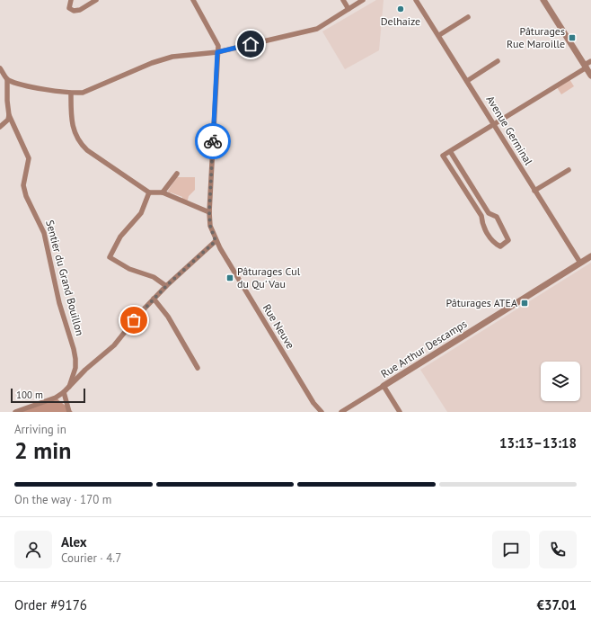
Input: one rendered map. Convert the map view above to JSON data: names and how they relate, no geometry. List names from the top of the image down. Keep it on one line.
{"streets":{"street":["Avenue Germinal","Sentier du Grand Bouillon","Rue Neuve","Rue Arthur Descamps"]},"crossings":[["Avenue Germinal","Rue Arthur Descamps"]],"places":{"other":["Delhaize"],"transit":["Pâturages Rue Maroille","Pâturages Cul du Qu' Vau","Pâturages ATEA"]},"scale_bar":"100 m","page":{"scale":"100 m","heading":["2 min","Arriving in","13:13–13:18"],"panel":["Alex","Courier · 4.7","Order #9176","€37.01"],"bar":"On the way · 170 m"}}
